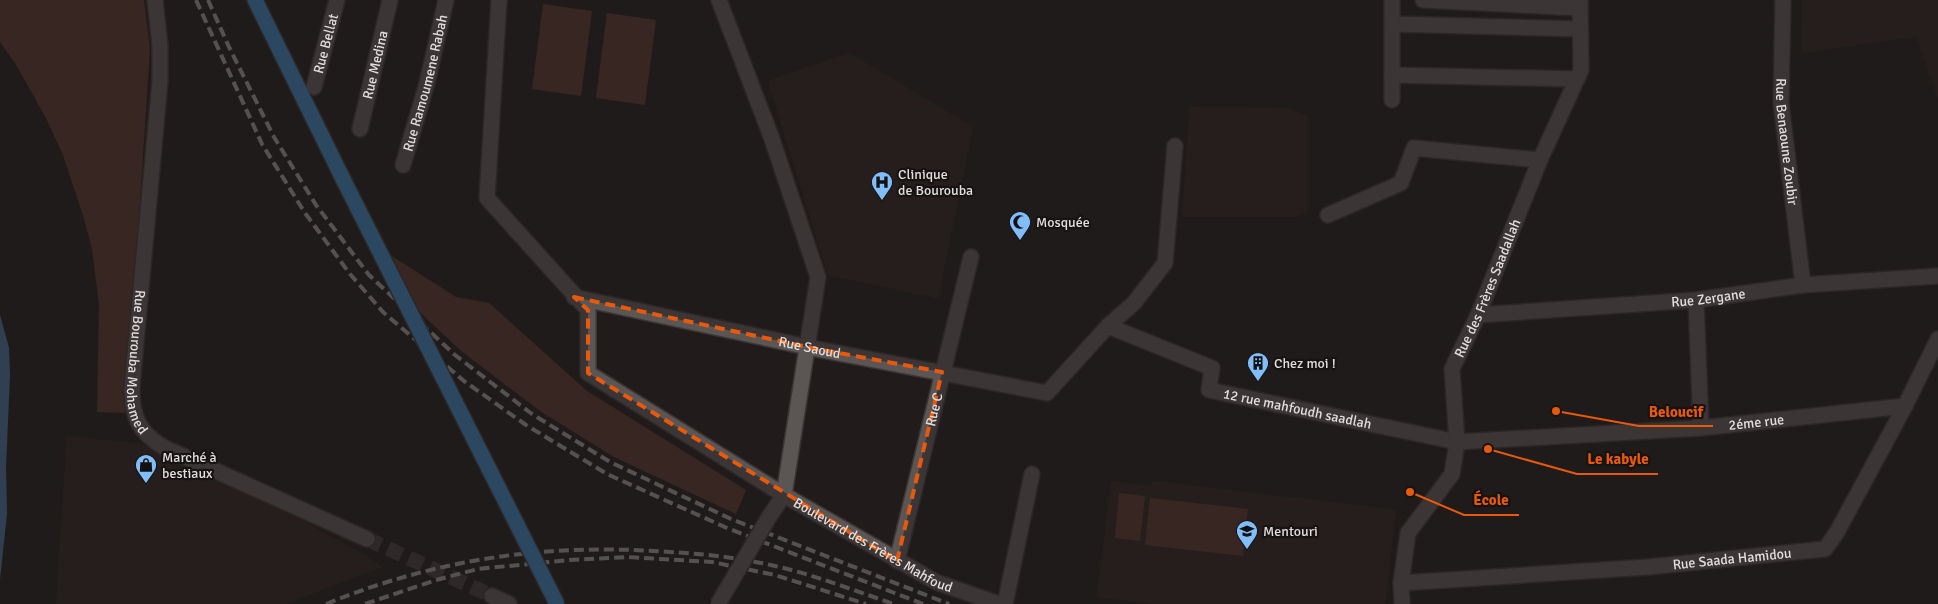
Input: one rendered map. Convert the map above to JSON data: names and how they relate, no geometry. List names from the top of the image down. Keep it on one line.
{"streets":{"street":["Rue Bellat","Rue Medina","Rue Ramoumene Rabah","Rue Benaoune Zoubir","Rue des Frères Saadallah","Rue Zergane","Rue Saoud","Rue Bourouba Mohamed","12 rue mahfoudh saadlah","Rue C","2éme rue","Boulevard des Frères Mahfoud","Rue Saada Hamidou"]},"crossings":[["Rue Benaoune Zoubir","Rue Zergane"],["Rue des Frères Saadallah","Rue Zergane"],["Rue des Frères Saadallah","12 rue mahfoudh saadlah"],["Rue des Frères Saadallah","2éme rue"],["Rue des Frères Saadallah","Rue Saada Hamidou"],["Rue Saoud","12 rue mahfoudh saadlah"],["Rue Saoud","Rue C"],["12 rue mahfoudh saadlah","2éme rue"],["Rue C","Boulevard des Frères Mahfoud"],["2éme rue","Rue Saada Hamidou"]],"places":{"hospital":["Clinique de Bourouba"],"mosque":["Mosquée"],"building":["Chez moi !"],"other":["Beloucif","Le kabyle","École"],"shop":["Marché à bestiaux"],"school or university":["Mentouri"]}}
